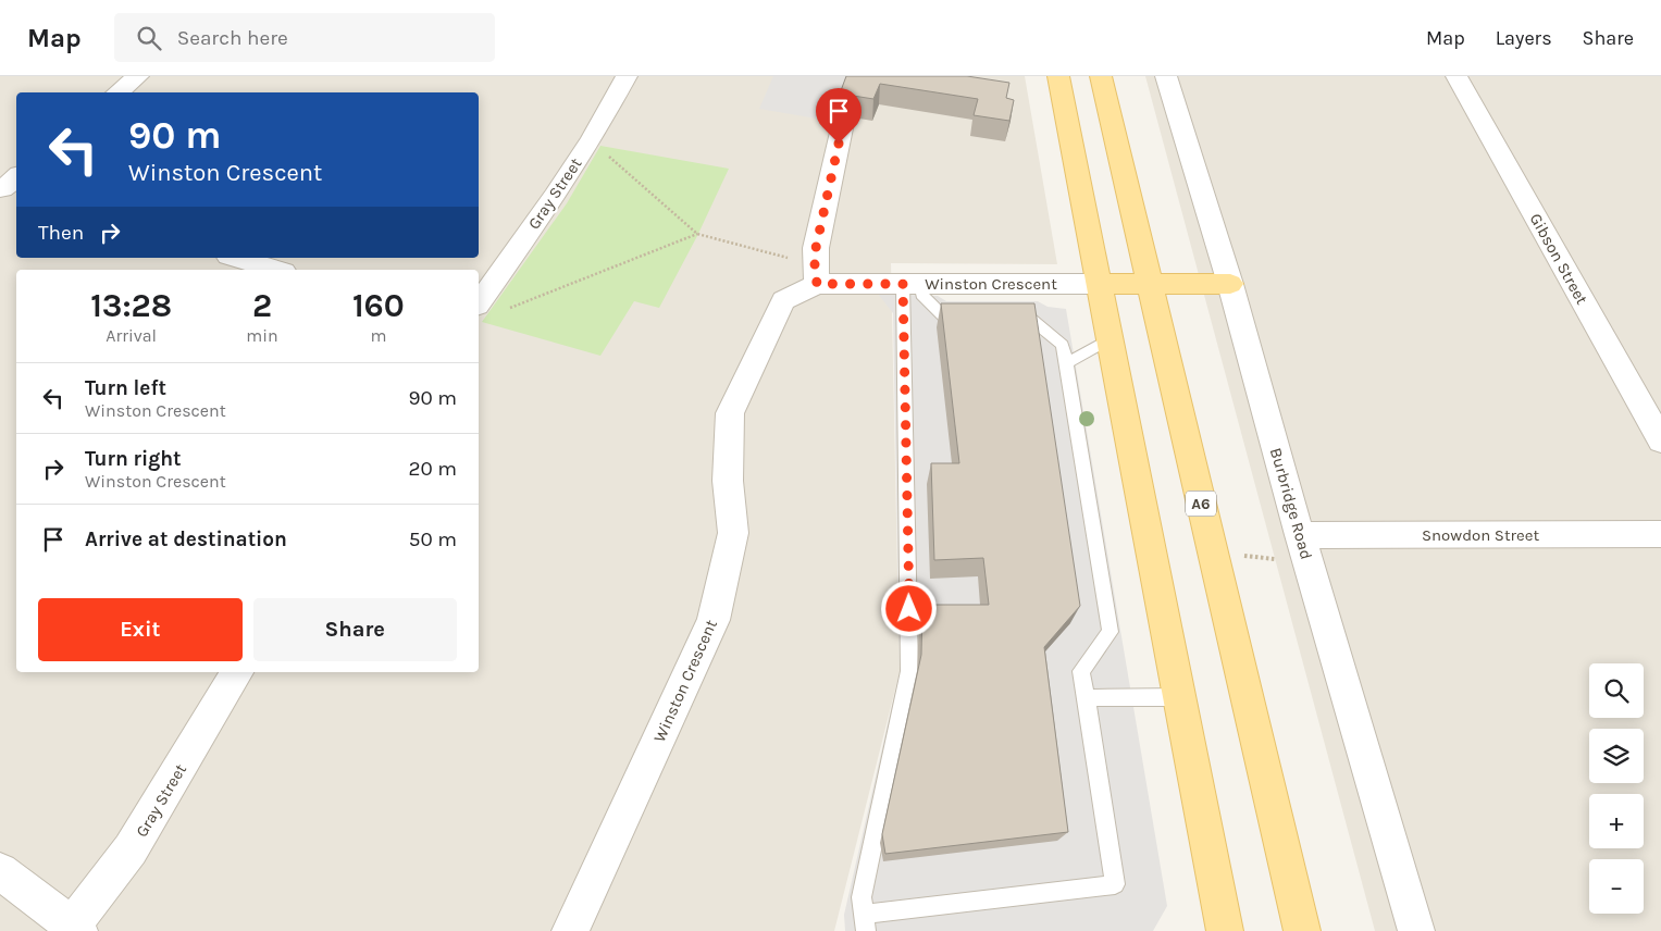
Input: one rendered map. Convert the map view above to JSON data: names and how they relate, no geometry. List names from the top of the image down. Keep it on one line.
{"streets":{"main road":["A6"],"street":["Gray Street","Gibson Street","Winston Crescent","Burbridge Road","Snowdon Street"]},"crossings":[["Burbridge Road","Snowdon Street"]],"page":{"header":"Map","search":"Search here","nav":["Map","Layers","Share"],"turn":["90 m","Winston Crescent"],"then":"Then","eta":["13:28","Arrival","2","min","160","m"],"list":[{"name":"Turn left","note":"Winston Crescent","value":"90 m"},{"name":"Turn right","note":"Winston Crescent","value":"20 m"},{"name":"Arrive at destination","value":"50 m"}],"buttons":["Exit","Share"],"map_buttons":["+","−"]}}
